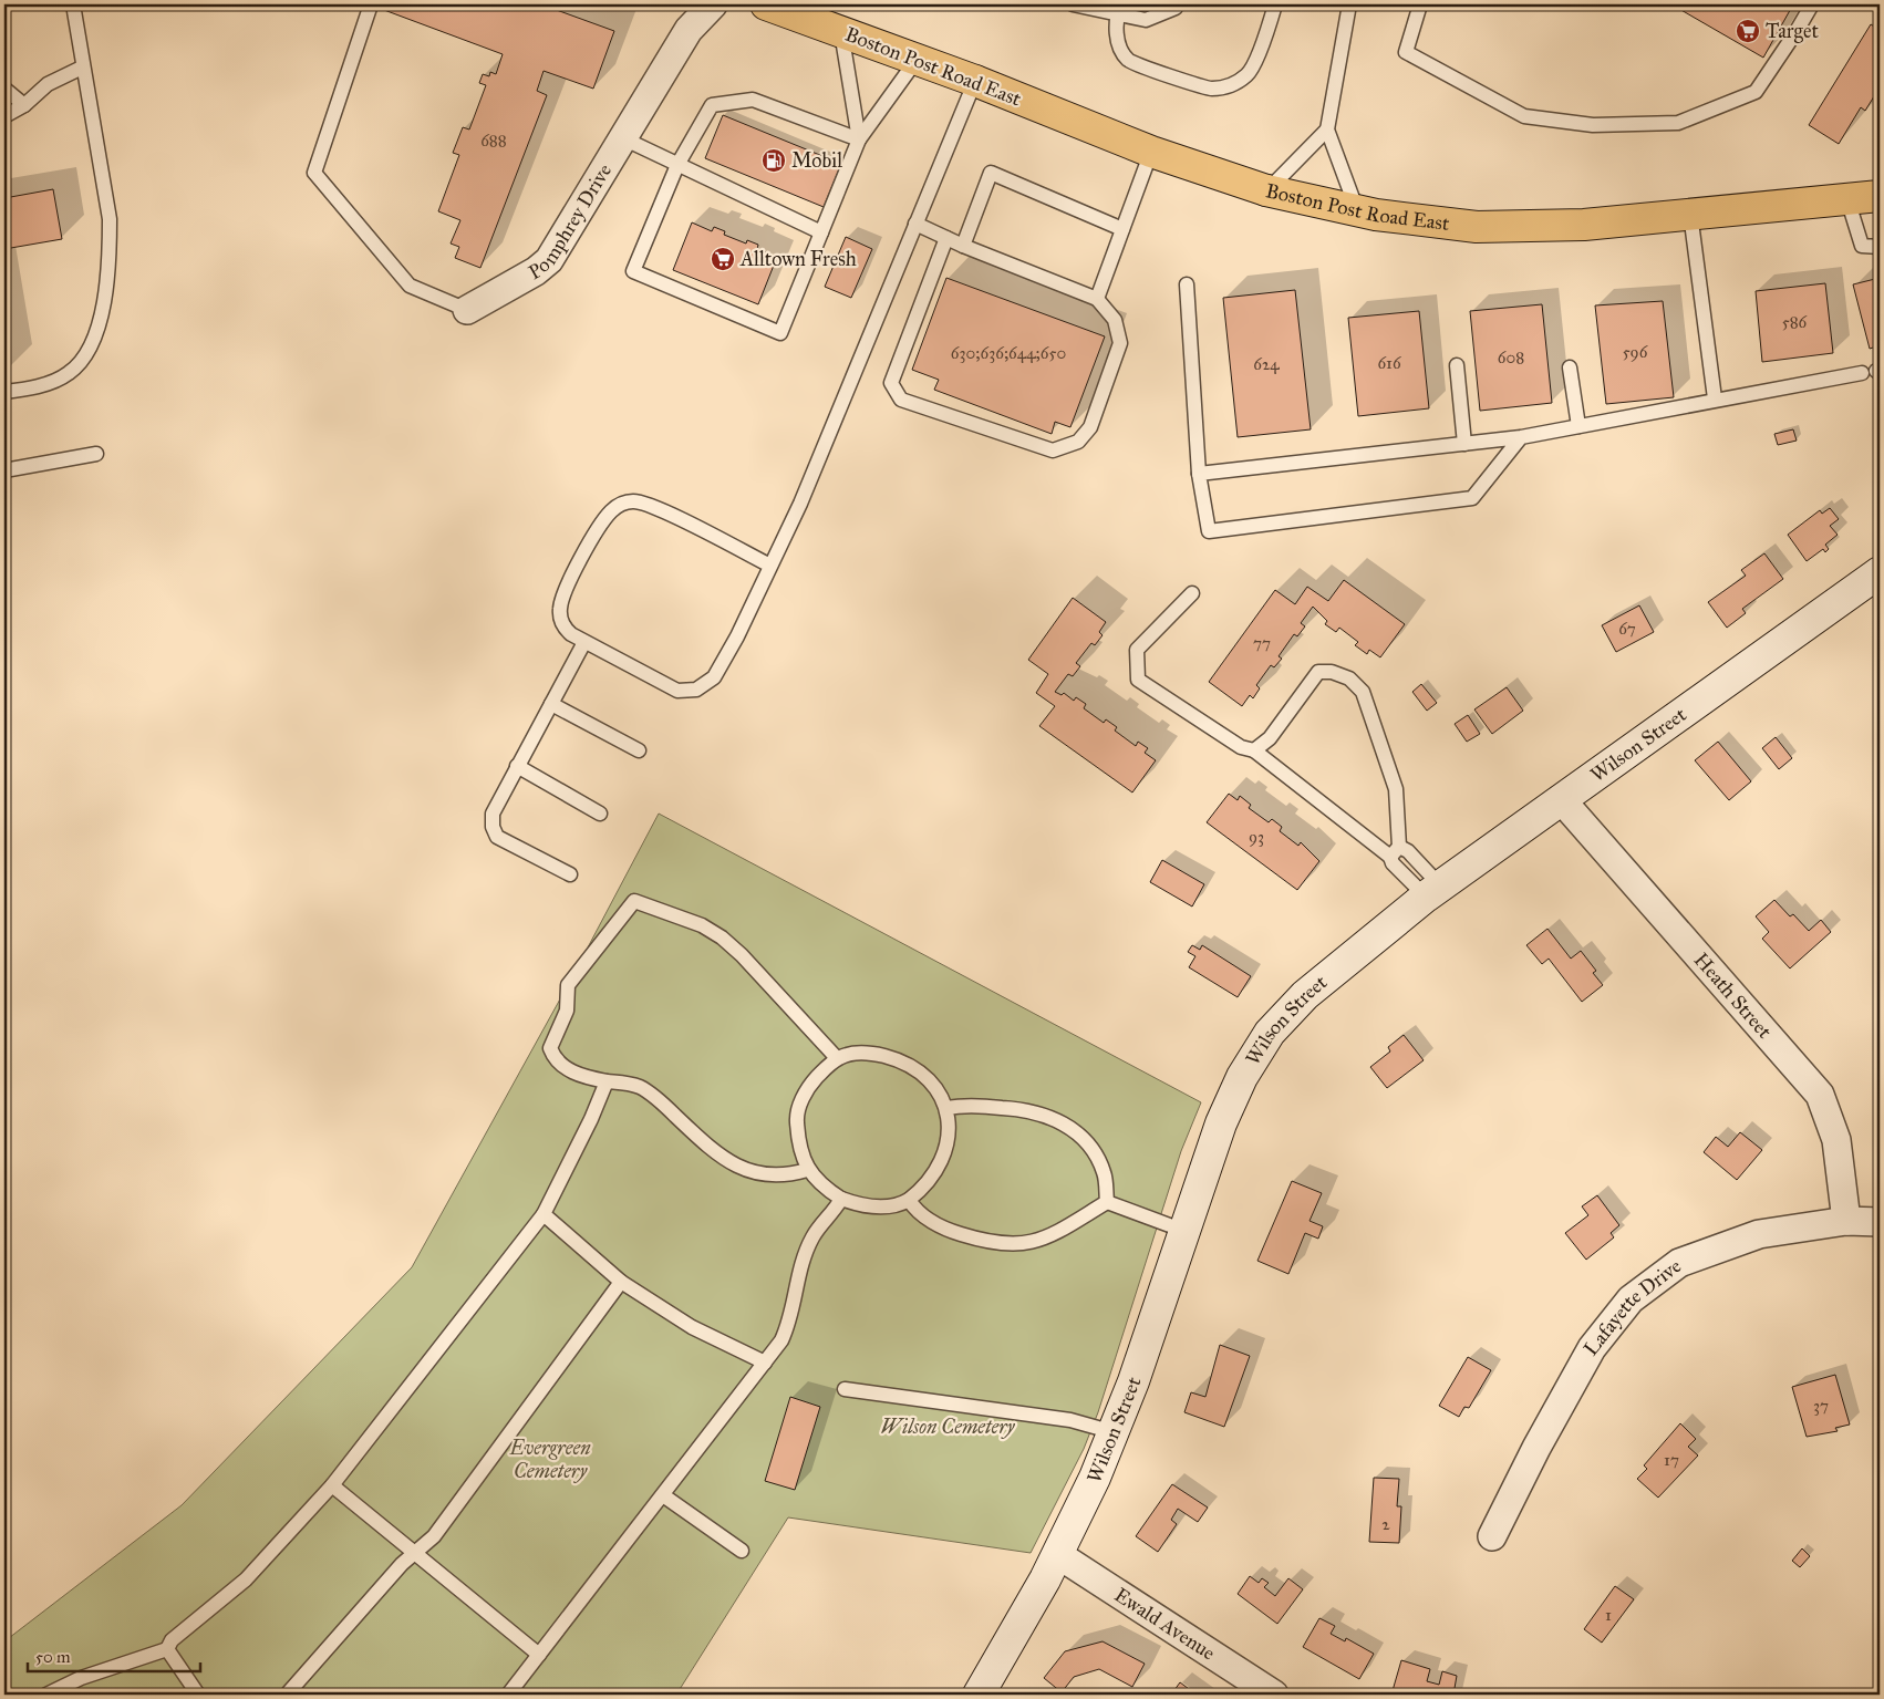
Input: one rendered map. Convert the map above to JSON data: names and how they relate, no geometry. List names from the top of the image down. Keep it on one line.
{"streets":{"main road":["Boston Post Road East"],"street":["Pomphrey Drive","Wilson Street","Heath Street","Lafayette Drive","Ewald Avenue"]},"crossings":[["Wilson Street","Heath Street"],["Wilson Street","Ewald Avenue"],["Heath Street","Lafayette Drive"]],"parks":["Wilson Cemetery","Evergreen Cemetery"],"places":{"supermarket":["Target","Alltown Fresh"],"fuel station":["Mobil"]},"house_numbers":["688","586","596","630;636;644;650","608","616","624","67","77","93","37","17","2","1"],"scale_bar":"50 m"}
